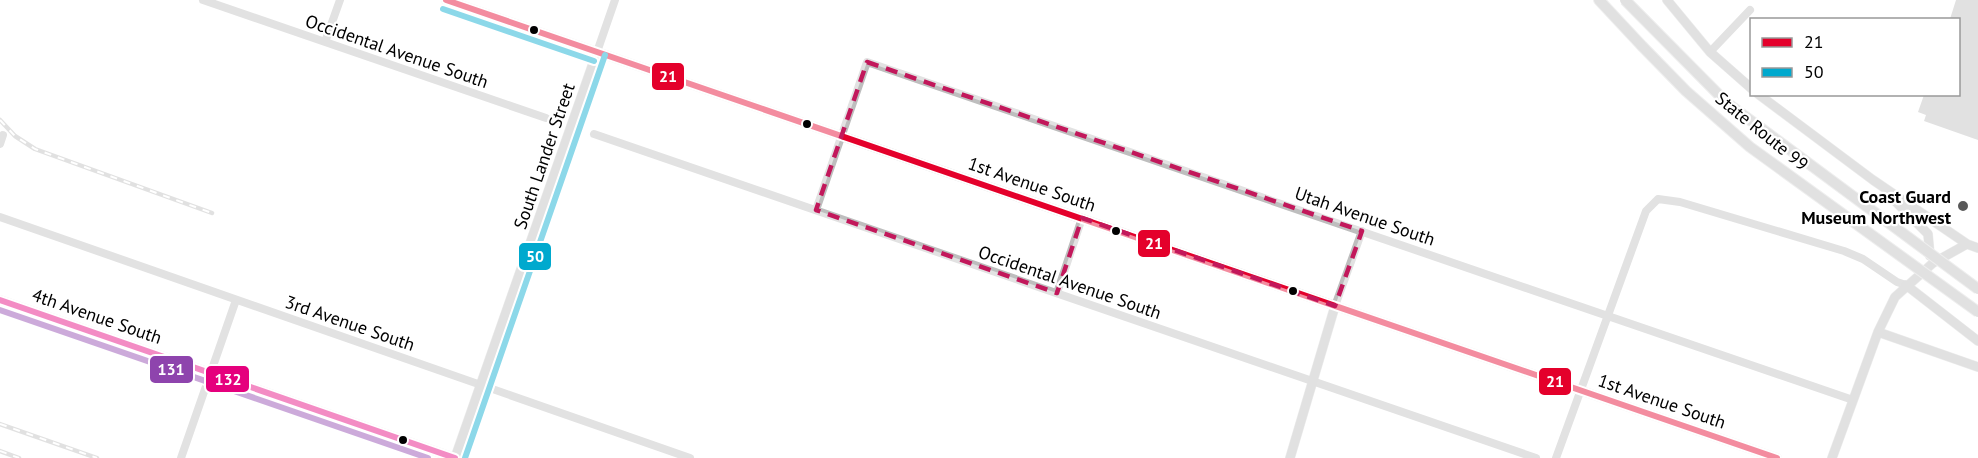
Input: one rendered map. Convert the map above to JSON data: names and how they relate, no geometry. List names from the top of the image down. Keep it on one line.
{"streets":{"highway":["State Route 99"],"main road":["South Lander Street","1st Avenue South","4th Avenue South"],"street":["Occidental Avenue South","Utah Avenue South","3rd Avenue South"]},"crossings":[["South Lander Street","1st Avenue South"],["South Lander Street","4th Avenue South"],["South Lander Street","3rd Avenue South"],["1st Avenue South","Utah Avenue South"]],"places":["Coast Guard Museum Northwest"],"lines":["transit line 21","transit line 50","transit line 132","transit line 131"],"legend":["21","50"]}
